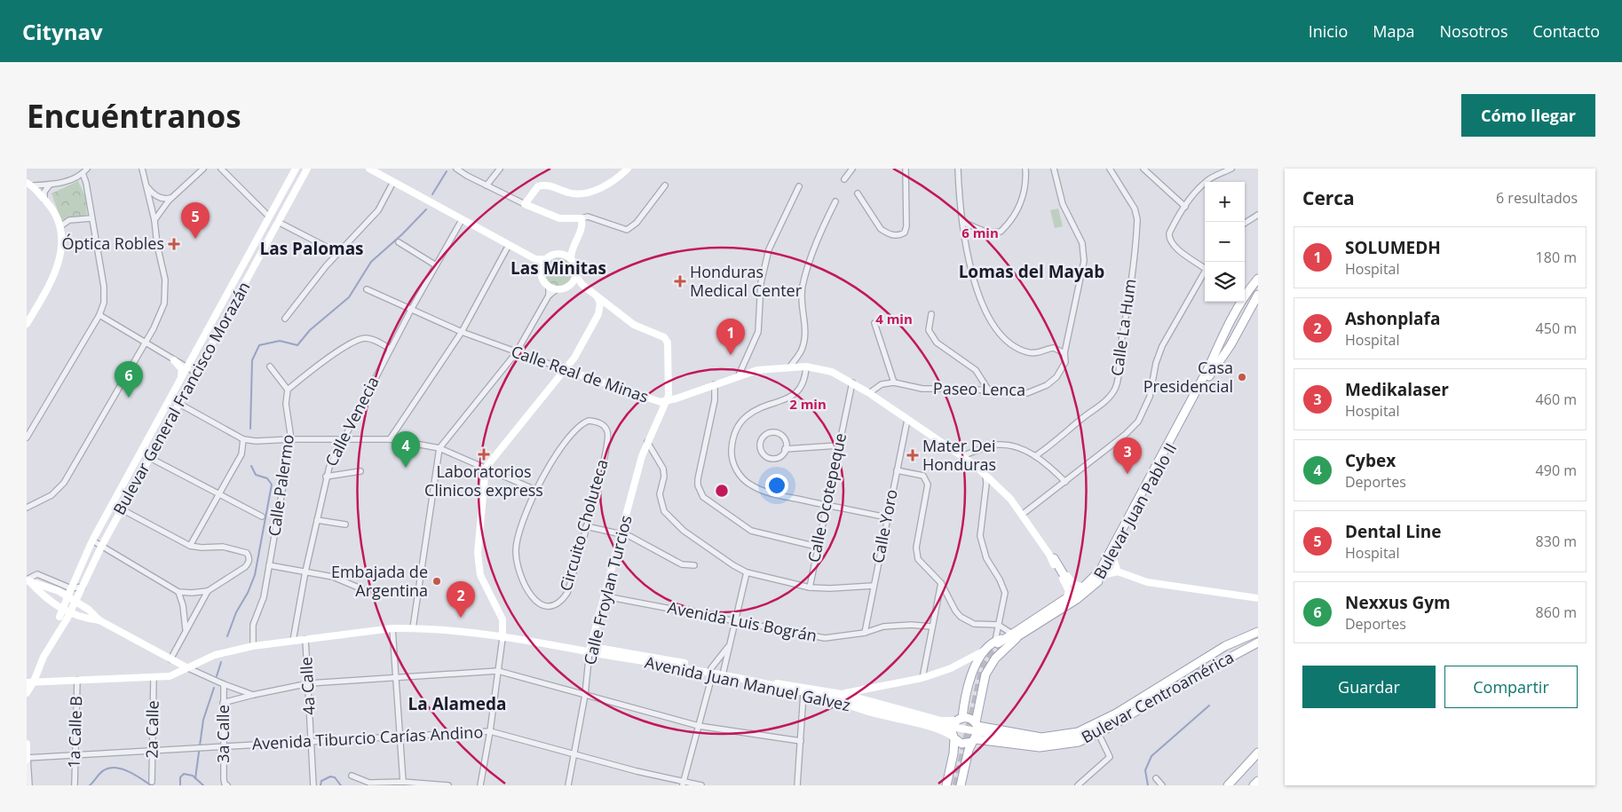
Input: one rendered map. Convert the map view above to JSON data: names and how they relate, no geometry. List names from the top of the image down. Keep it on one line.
{"streets":{"main road":["Bulevar Juan Pablo II","Bulevar Centroamérica"],"street":["Calle La Hum","Calle Real de Minas","Paseo Lenca","Bulevar General Francisco Morazán","Calle Venecia","Calle Palermo","Calle Ocotepeque","Circuito Choluteca","Calle Yoro","Calle Froylan Turcios","Avenida Luis Bográn","Avenida Juan Manuel Galvez","4a Calle","2a Calle","1a Calle B","3a Calle","Avenida Tiburcio Carías Andino"]},"crossings":[["Calle Real de Minas","Calle Venecia"],["Calle Real de Minas","Calle Ocotepeque"],["Calle Real de Minas","Bulevar Juan Pablo II"],["Calle Real de Minas","Calle Yoro"],["Calle Real de Minas","Calle Froylan Turcios"],["Bulevar General Francisco Morazán","Avenida Juan Manuel Galvez"],["Calle Venecia","Avenida Juan Manuel Galvez"],["Calle Palermo","Avenida Juan Manuel Galvez"],["Calle Yoro","Avenida Luis Bográn"],["Calle Froylan Turcios","Avenida Luis Bográn"],["Calle Froylan Turcios","Avenida Juan Manuel Galvez"],["Calle Froylan Turcios","Avenida Tiburcio Carías Andino"],["Avenida Juan Manuel Galvez","4a Calle"],["Avenida Juan Manuel Galvez","Bulevar Centroamérica"],["Avenida Juan Manuel Galvez","2a Calle"],["Avenida Juan Manuel Galvez","1a Calle B"],["4a Calle","Avenida Tiburcio Carías Andino"],["2a Calle","Avenida Tiburcio Carías Andino"],["1a Calle B","Avenida Tiburcio Carías Andino"],["3a Calle","Avenida Tiburcio Carías Andino"]],"districts":["Las Palomas","Las Minitas","Lomas del Mayab","La Alameda"],"places":{"health":["Óptica Robles","Honduras Medical Center","Laboratorios Clinicos express","Mater Dei Honduras"],"other":["Casa Presidencial","Embajada de Argentina"]},"page":{"header":"Citynav","nav":["Inicio","Mapa","Nosotros","Contacto"],"buttons":["Cómo llegar",["Guardar","Compartir"]],"title":"Encuéntranos","heading":["Cerca","6 resultados"],"map_buttons":["+","−"],"pins":["5","1","6","4","3","2"],"list":[{"mark":"1","name":"SOLUMEDH","note":"Hospital","value":"180 m"},{"mark":"2","name":"Ashonplafa","note":"Hospital","value":"450 m"},{"mark":"3","name":"Medikalaser","note":"Hospital","value":"460 m"},{"mark":"4","name":"Cybex","note":"Deportes","value":"490 m"},{"mark":"5","name":"Dental Line","note":"Hospital","value":"830 m"},{"mark":"6","name":"Nexxus Gym","note":"Deportes","value":"860 m"}]},"rings":["6 min","4 min","2 min"]}
